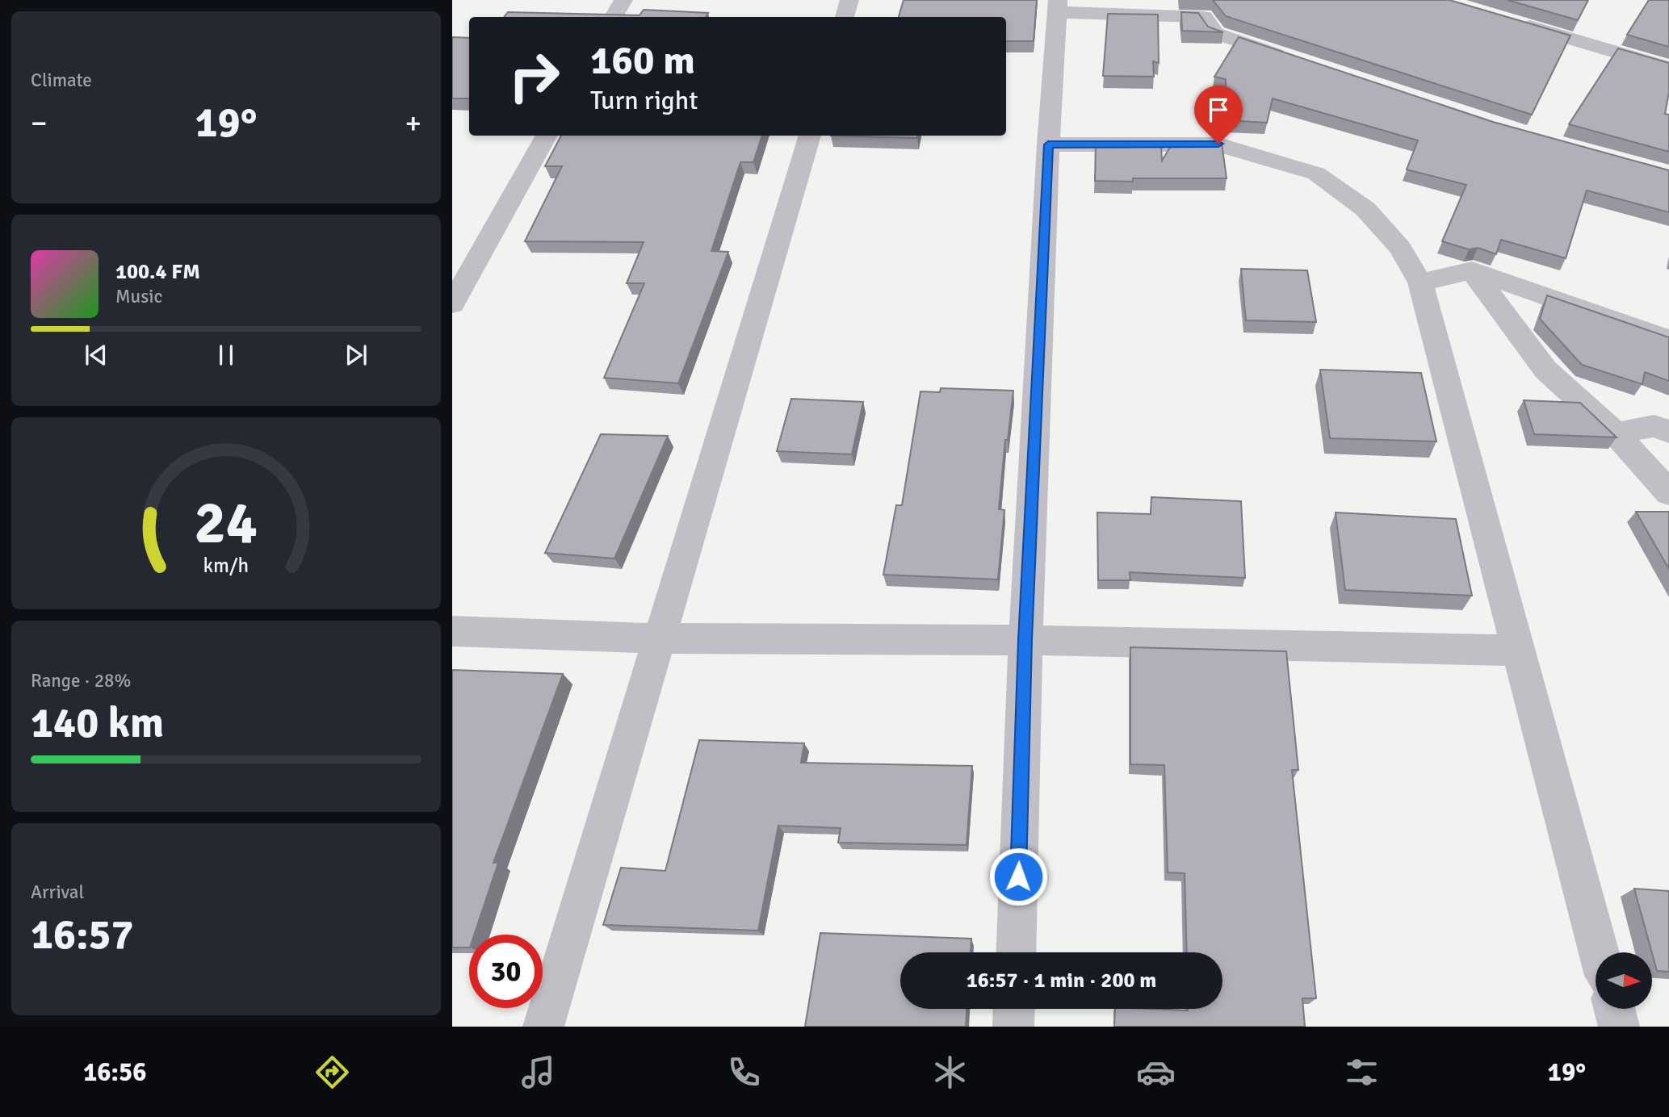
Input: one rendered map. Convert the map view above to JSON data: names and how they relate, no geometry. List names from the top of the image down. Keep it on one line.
{"north":"right","page":{"tile":["Climate",["Range · 28%","140 km"],["Arrival","16:57"]],"turn":["160 m","Turn right"],"heat":["−","19°","+"],"song":["100.4 FM","Music"],"limit":"30","trip":"16:57 · 1 min · 200 m","tabs":["16:56","19°"],"gauge":["24","km/h"]}}
